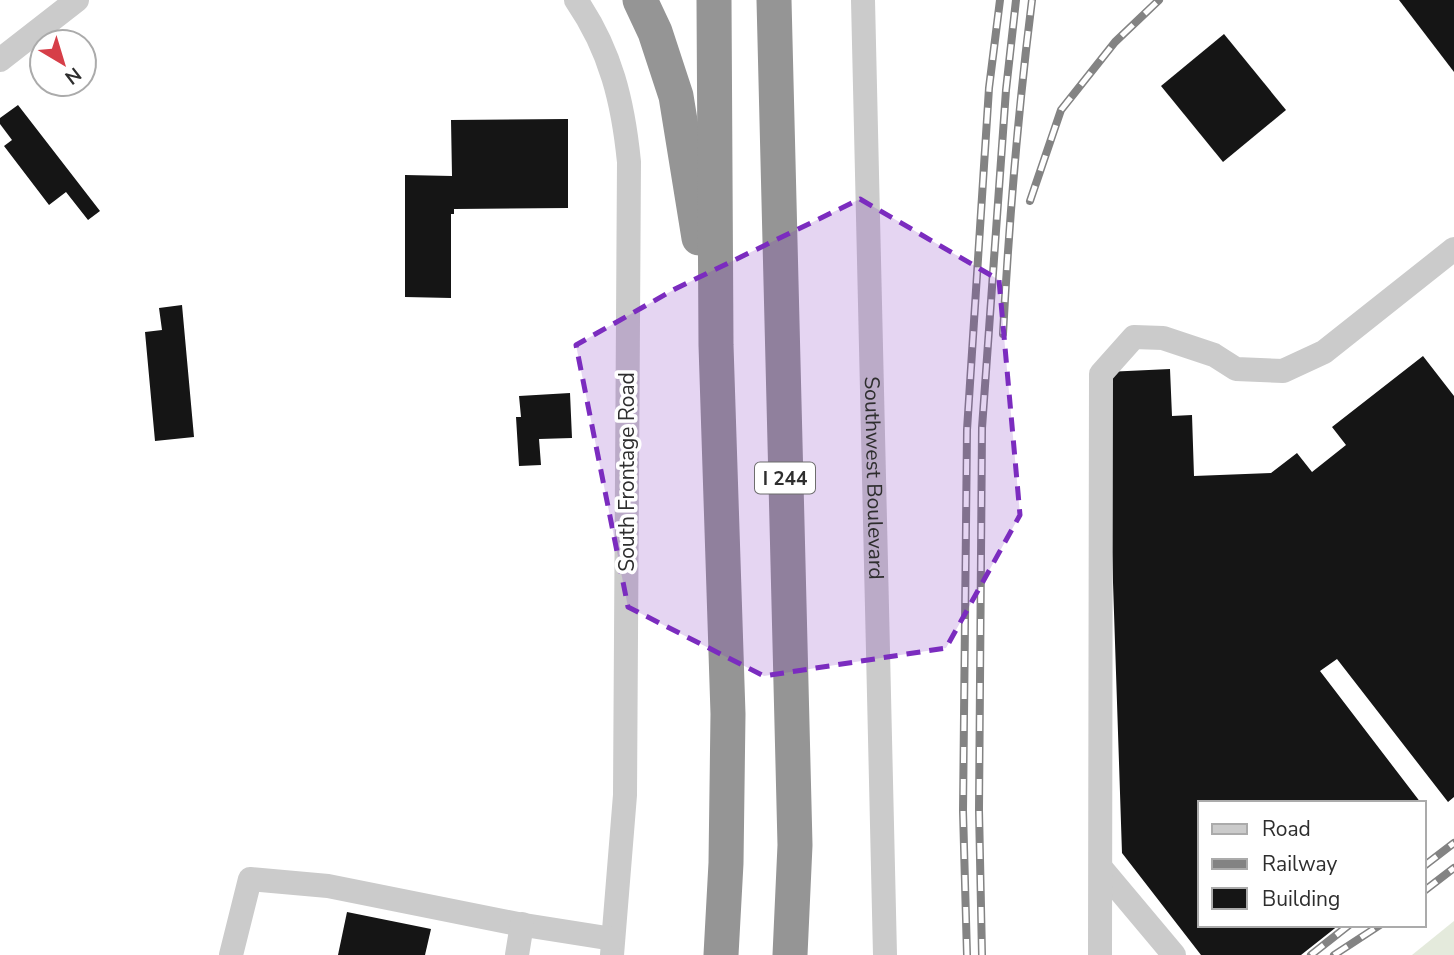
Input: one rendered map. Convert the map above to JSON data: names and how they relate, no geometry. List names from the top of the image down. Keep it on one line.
{"streets":{"highway":["I 244"],"street":["South Frontage Road","Southwest Boulevard"]},"legend":["Road","Railway","Building"],"north":"bottom right"}
